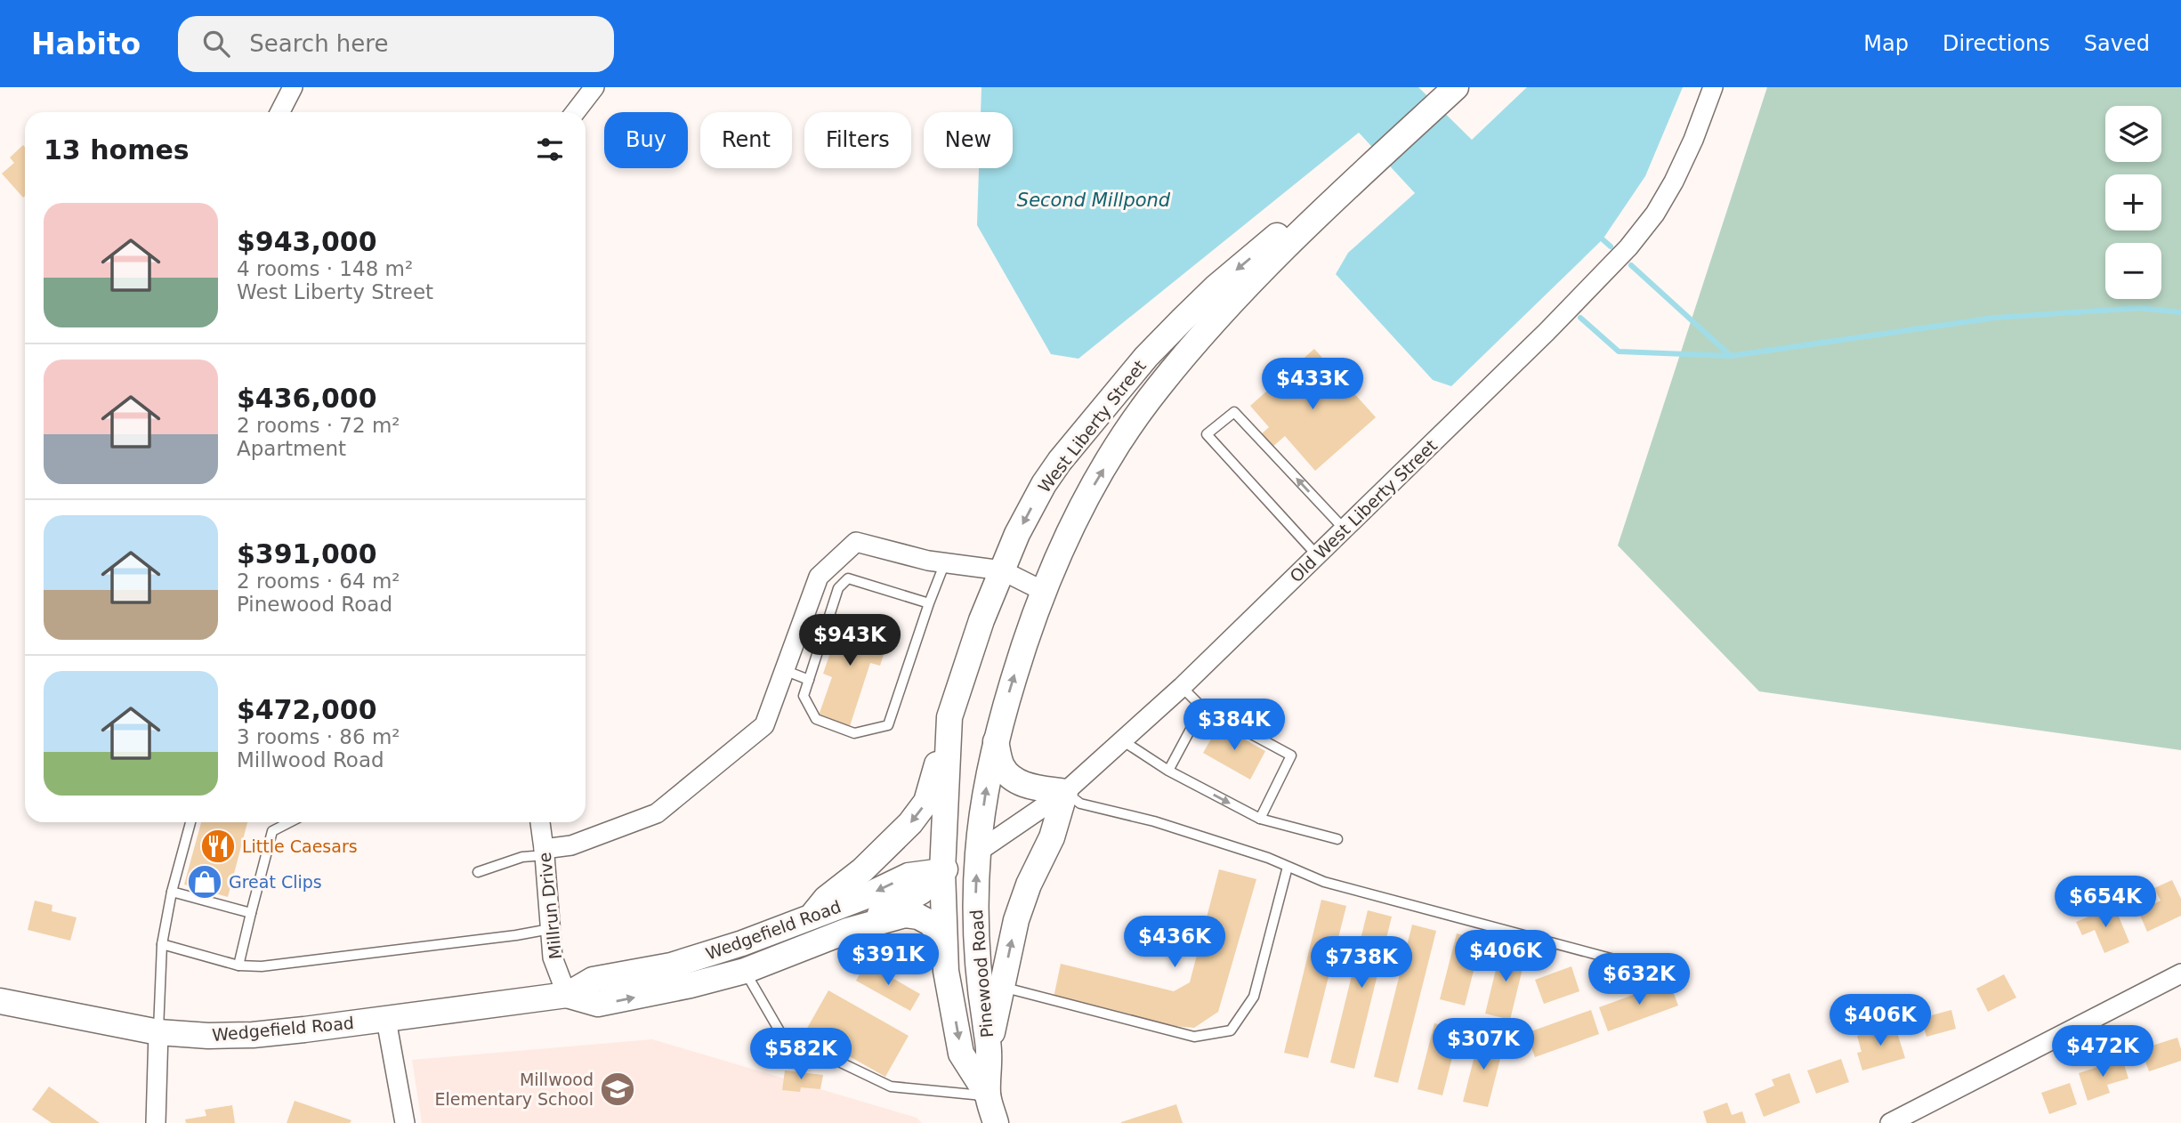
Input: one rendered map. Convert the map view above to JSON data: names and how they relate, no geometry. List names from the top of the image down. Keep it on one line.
{"streets":{"main road":["West Liberty Street","Old West Liberty Street","Wedgefield Road","Pinewood Road"],"street":["Millrun Drive"]},"crossings":[["West Liberty Street","Old West Liberty Street"],["West Liberty Street","Wedgefield Road"],["West Liberty Street","Pinewood Road"],["Old West Liberty Street","Wedgefield Road"],["Old West Liberty Street","Pinewood Road"],["Millrun Drive","Wedgefield Road"],["Wedgefield Road","Pinewood Road"]],"water":["Second Millpond"],"places":{"restaurant":["Little Caesars"],"shop":["Great Clips"],"school or university":["Millwood Elementary School"]},"page":{"header":"Habito","search":"Search here","nav":["Map","Directions","Saved"],"map_buttons":["+","−"],"chip":["Buy","Rent","Filters","New"],"heading":"13 homes","list":[{"name":"$943,000","note":"4 rooms · 148 m² · West Liberty Street"},{"name":"$436,000","note":"2 rooms · 72 m² · Apartment"},{"name":"$391,000","note":"2 rooms · 64 m² · Pinewood Road"},{"name":"$472,000","note":"3 rooms · 86 m² · Millwood Road"}],"price":["$433K","$943K","$384K","$654K","$436K","$406K","$391K","$738K","$632K","$406K","$307K","$472K","$582K"]}}
